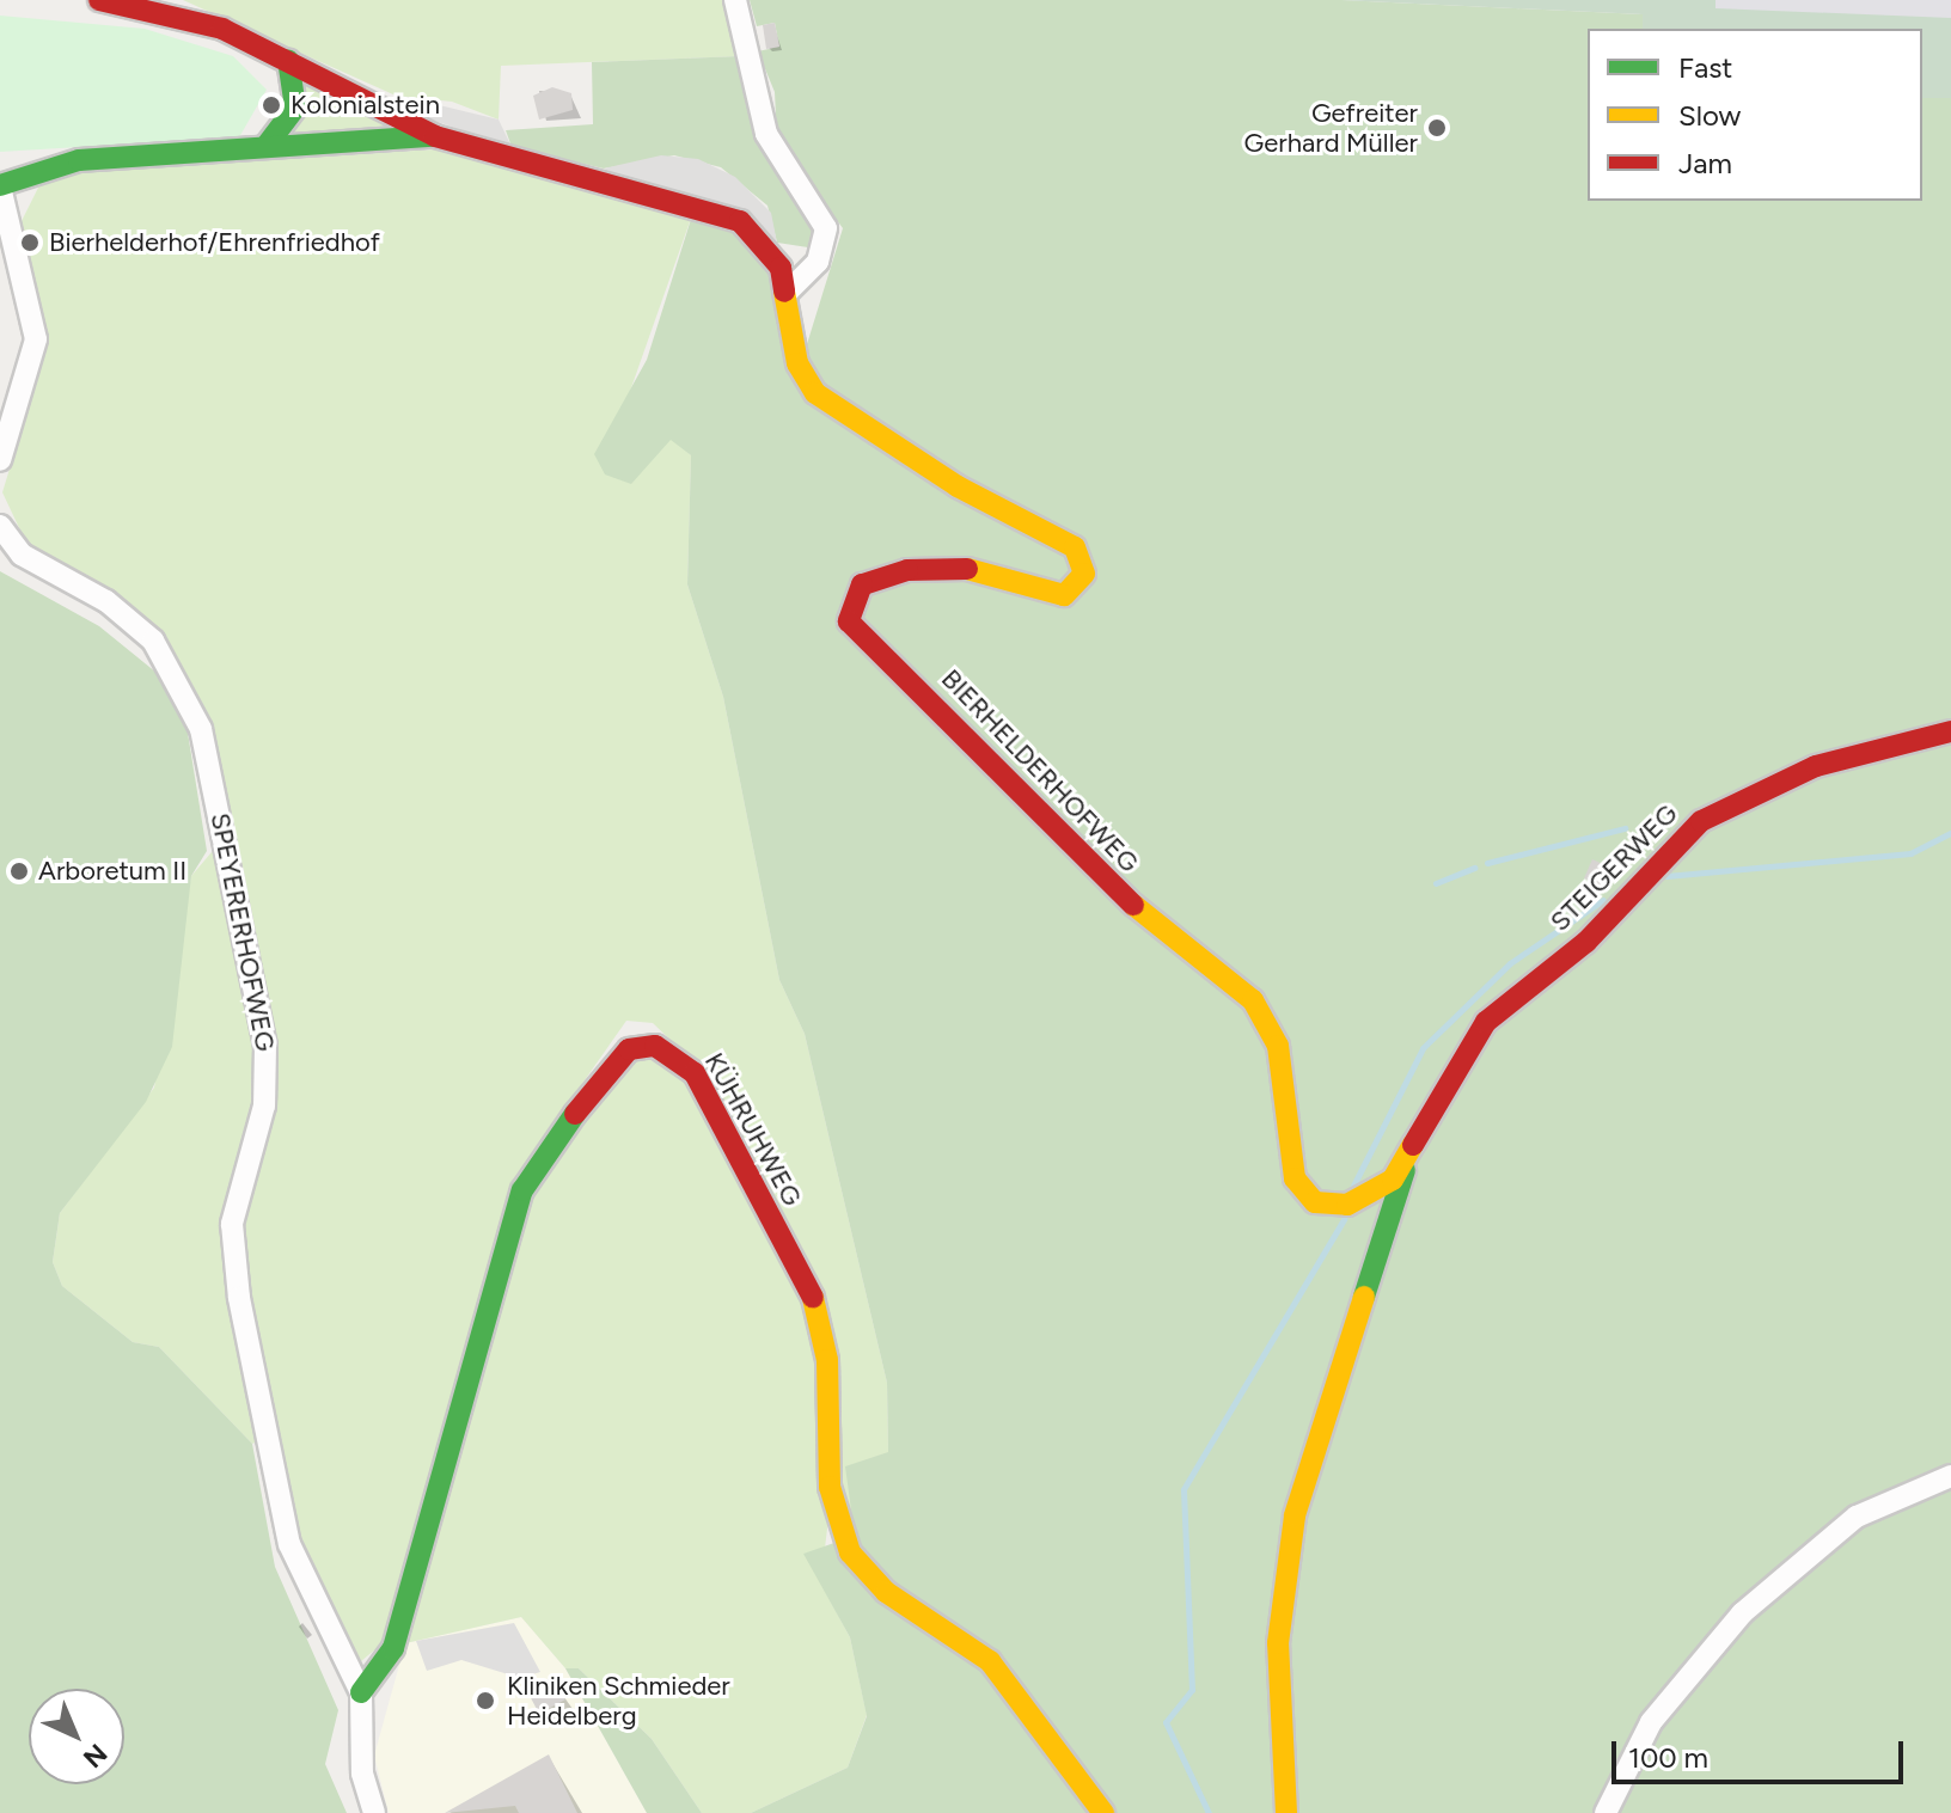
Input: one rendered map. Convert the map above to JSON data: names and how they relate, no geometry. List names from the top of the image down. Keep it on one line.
{"streets":{"street":["BIERHELDERHOFWEG","STEIGERWEG","SPEYERERHOFWEG","KÜHRUHWEG"]},"crossings":[["BIERHELDERHOFWEG","STEIGERWEG"],["SPEYERERHOFWEG","KÜHRUHWEG"]],"places":["Kolonialstein","Gefreiter Gerhard Müller","Bierhelderhof/Ehrenfriedhof","Arboretum II","Kliniken Schmieder Heidelberg"],"legend":["Fast","Slow","Jam"],"scale_bar":"100 m","north":"bottom right"}
